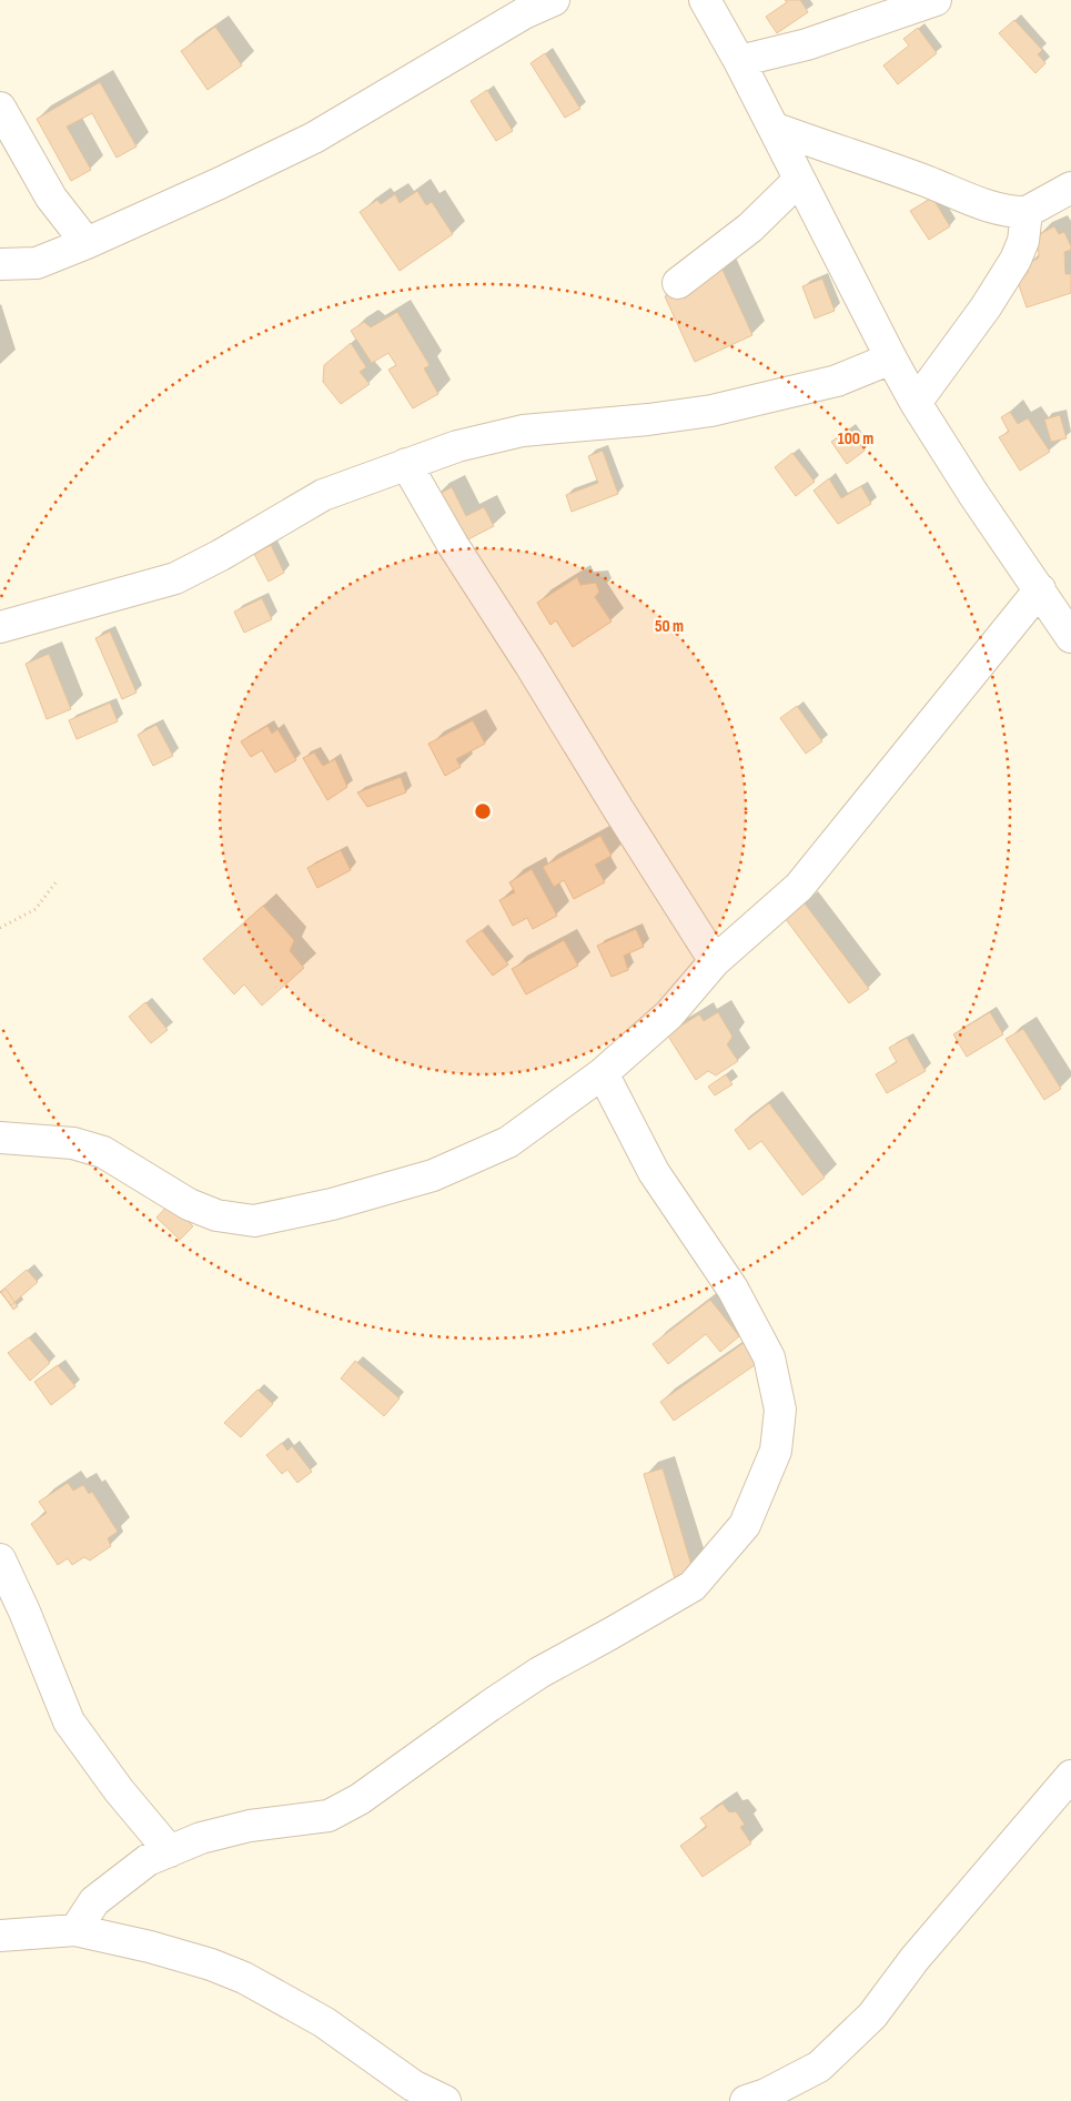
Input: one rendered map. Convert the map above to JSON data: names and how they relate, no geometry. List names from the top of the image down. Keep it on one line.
{"rings":["100 m","50 m"]}
